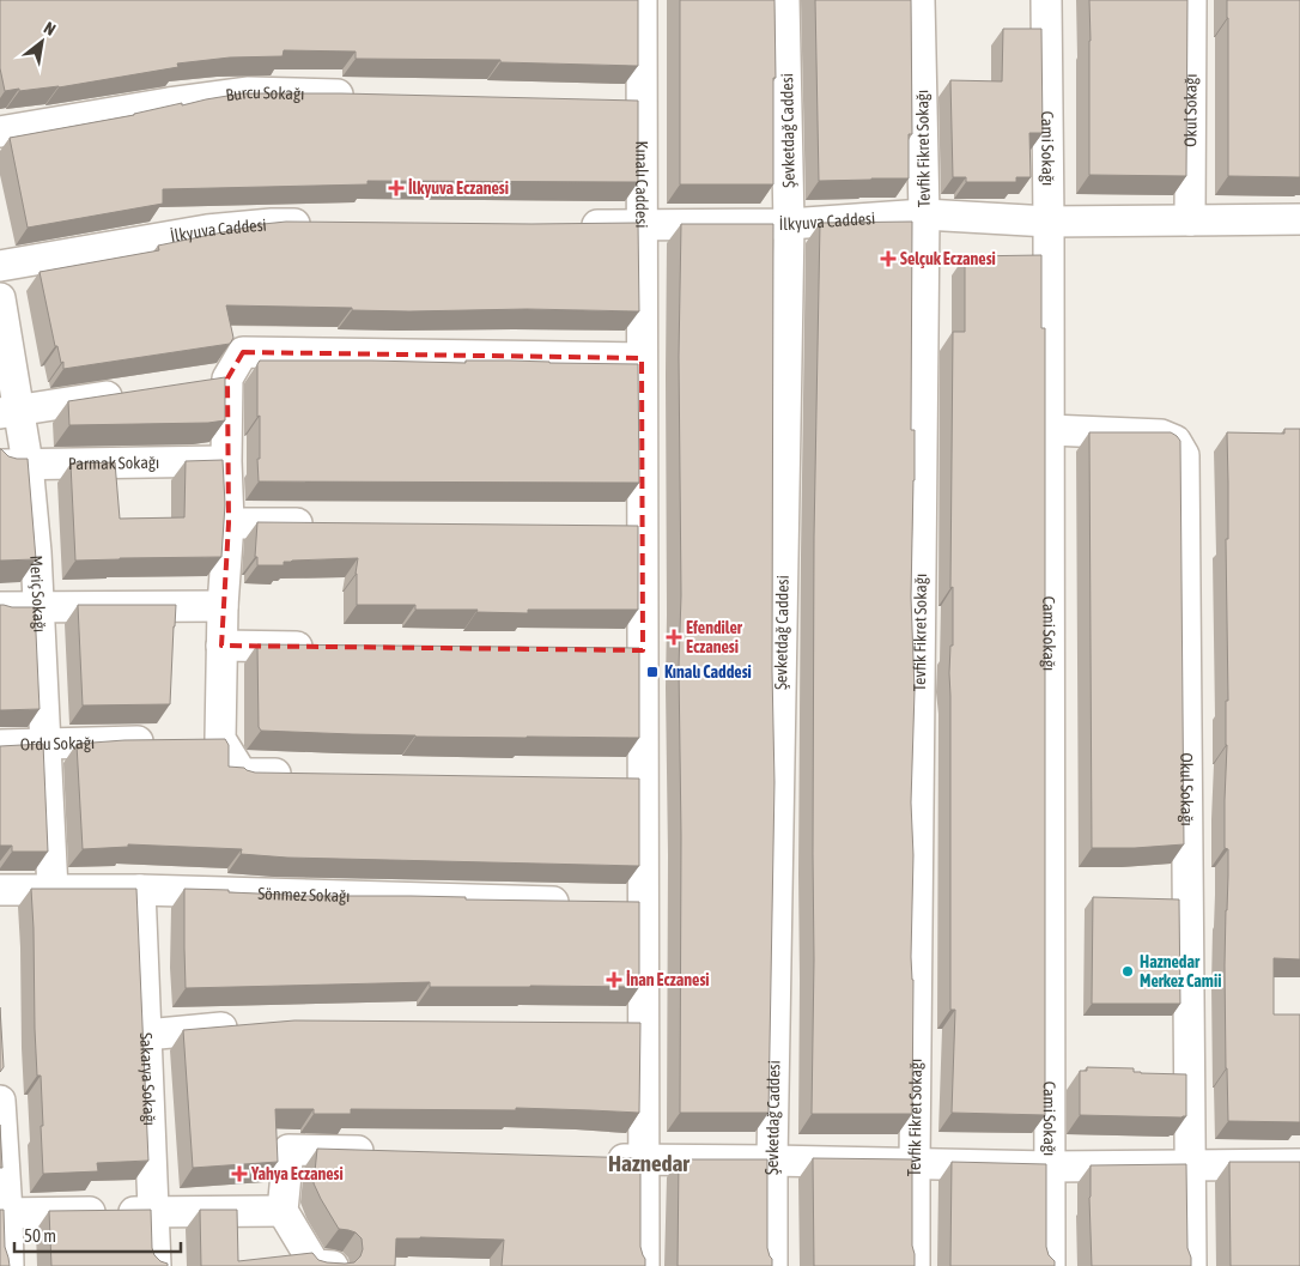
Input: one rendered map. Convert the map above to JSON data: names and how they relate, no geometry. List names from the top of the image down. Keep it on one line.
{"streets":{"street":["Burcu Sokağı","Okul Sokağı","Şevketdağ Caddesi","Cami Sokağı","Tevfik Fikret Sokağı","Kınalı Caddesi","İlkyuva Caddesi","Parmak Sokağı","Meriç Sokağı","Ordu Sokağı","Sönmez Sokağı","Sakarya Sokağı"]},"crossings":[["Okul Sokağı","Cami Sokağı"],["Okul Sokağı","İlkyuva Caddesi"],["Şevketdağ Caddesi","İlkyuva Caddesi"],["Cami Sokağı","İlkyuva Caddesi"],["Tevfik Fikret Sokağı","İlkyuva Caddesi"],["Kınalı Caddesi","İlkyuva Caddesi"],["Parmak Sokağı","Meriç Sokağı"],["Meriç Sokağı","Ordu Sokağı"],["Meriç Sokağı","Sönmez Sokağı"],["Sönmez Sokağı","Sakarya Sokağı"]],"districts":["Haznedar"],"places":{"health":["İlkyuva Eczanesi","Selçuk Eczanesi","Efendiler Eczanesi","İnan Eczanesi","Yahya Eczanesi"],"transit":["Kınalı Caddesi"],"other":["Haznedar Merkez Camii"]},"scale_bar":"50 m","north":"top right"}
